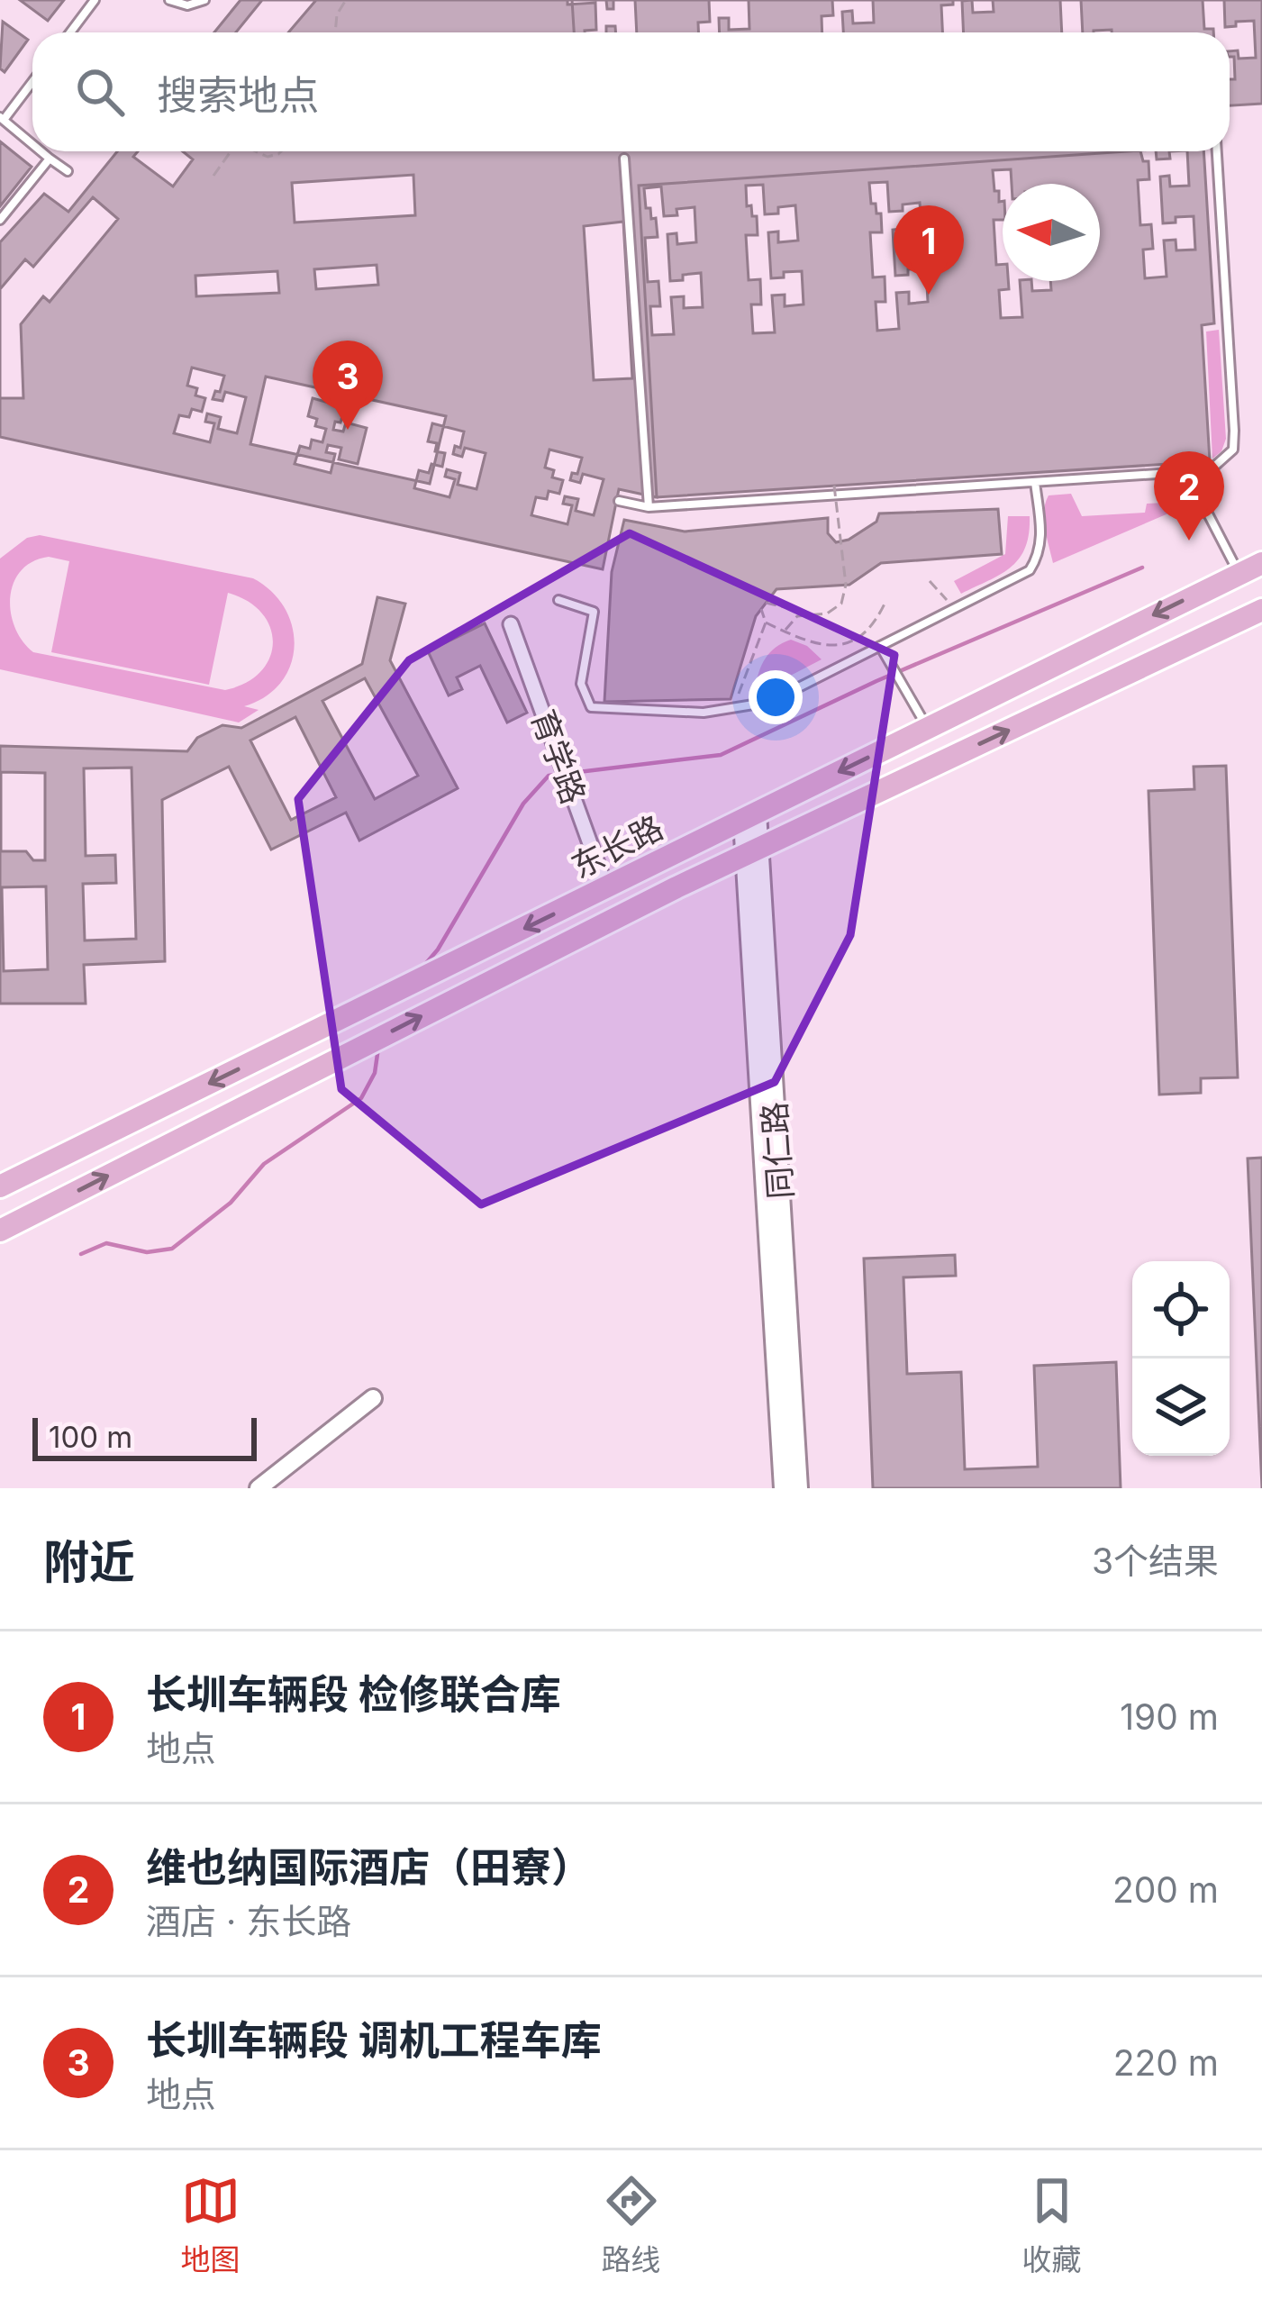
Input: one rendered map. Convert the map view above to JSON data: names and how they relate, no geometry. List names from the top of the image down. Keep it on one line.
{"streets":{"main road":["东长路"],"street":["育学路","同仁路"]},"crossings":[["育学路","东长路"],["东长路","同仁路"]],"scale_bar":"100 m","north":"left","page":{"search":"搜索地点","pins":["1","3","2"],"scale":"100 m","heading":["附近","3个结果"],"list":[{"mark":"1","name":"长圳车辆段 检修联合库","note":"地点","value":"190 m"},{"mark":"2","name":"维也纳国际酒店（田寮）","note":"酒店 · 东长路","value":"200 m"},{"mark":"3","name":"长圳车辆段 调机工程车库","note":"地点","value":"220 m"}],"nav":["地图","路线","收藏"]}}
